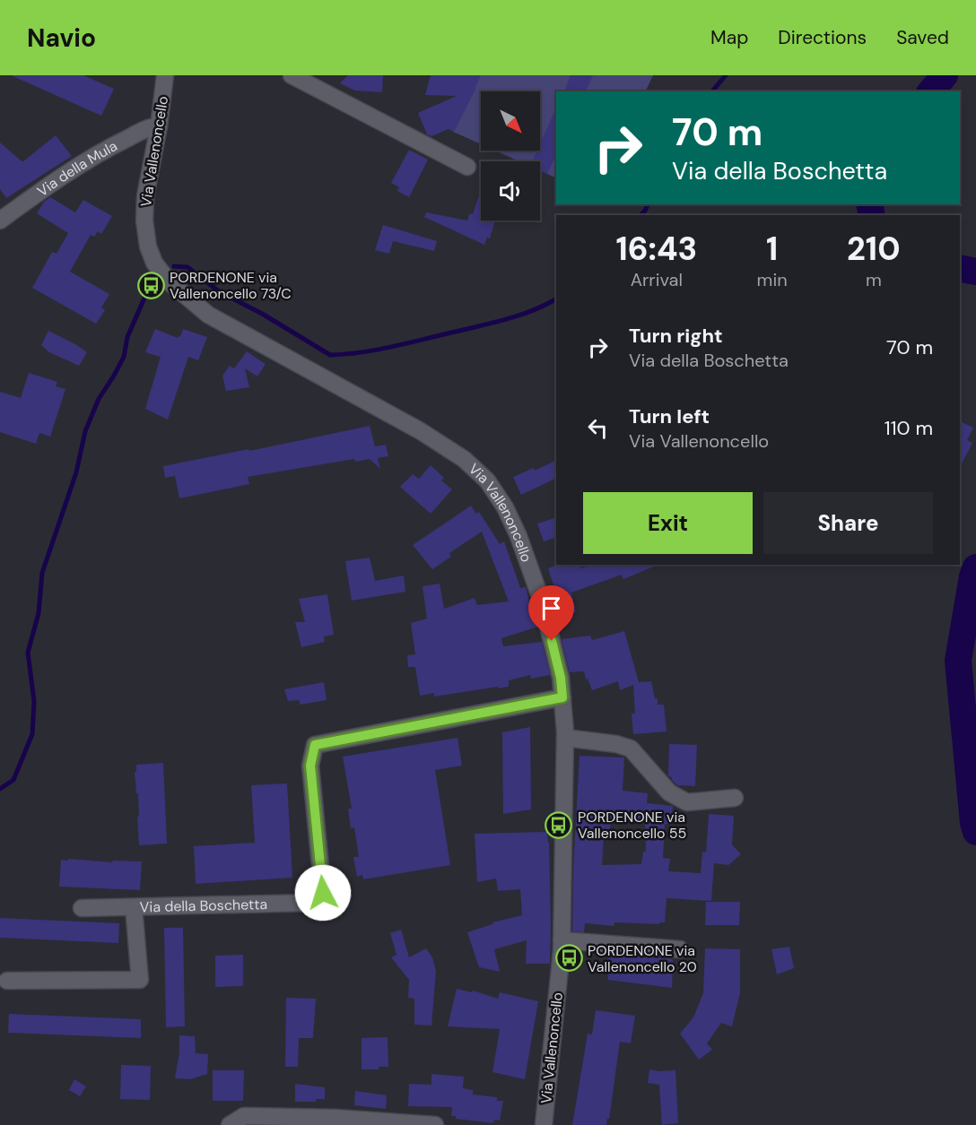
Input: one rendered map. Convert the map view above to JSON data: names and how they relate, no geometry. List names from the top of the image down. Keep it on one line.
{"streets":{"street":["Via Vallenoncello","Via della Mula","Via della Boschetta"]},"crossings":[["Via Vallenoncello","Via della Mula"],["Via Vallenoncello","Via della Boschetta"]],"places":{"bus stop":["PORDENONE via Vallenoncello 73/C","PORDENONE via Vallenoncello 55","PORDENONE via Vallenoncello 20"]},"north":"bottom right","page":{"header":"Navio","nav":["Map","Directions","Saved"],"turn":["70 m","Via della Boschetta"],"eta":["16:43","Arrival","1","min","210","m"],"list":[{"name":"Turn right","note":"Via della Boschetta","value":"70 m"},{"name":"Turn left","note":"Via Vallenoncello","value":"110 m"}],"buttons":["Exit","Share"]}}
